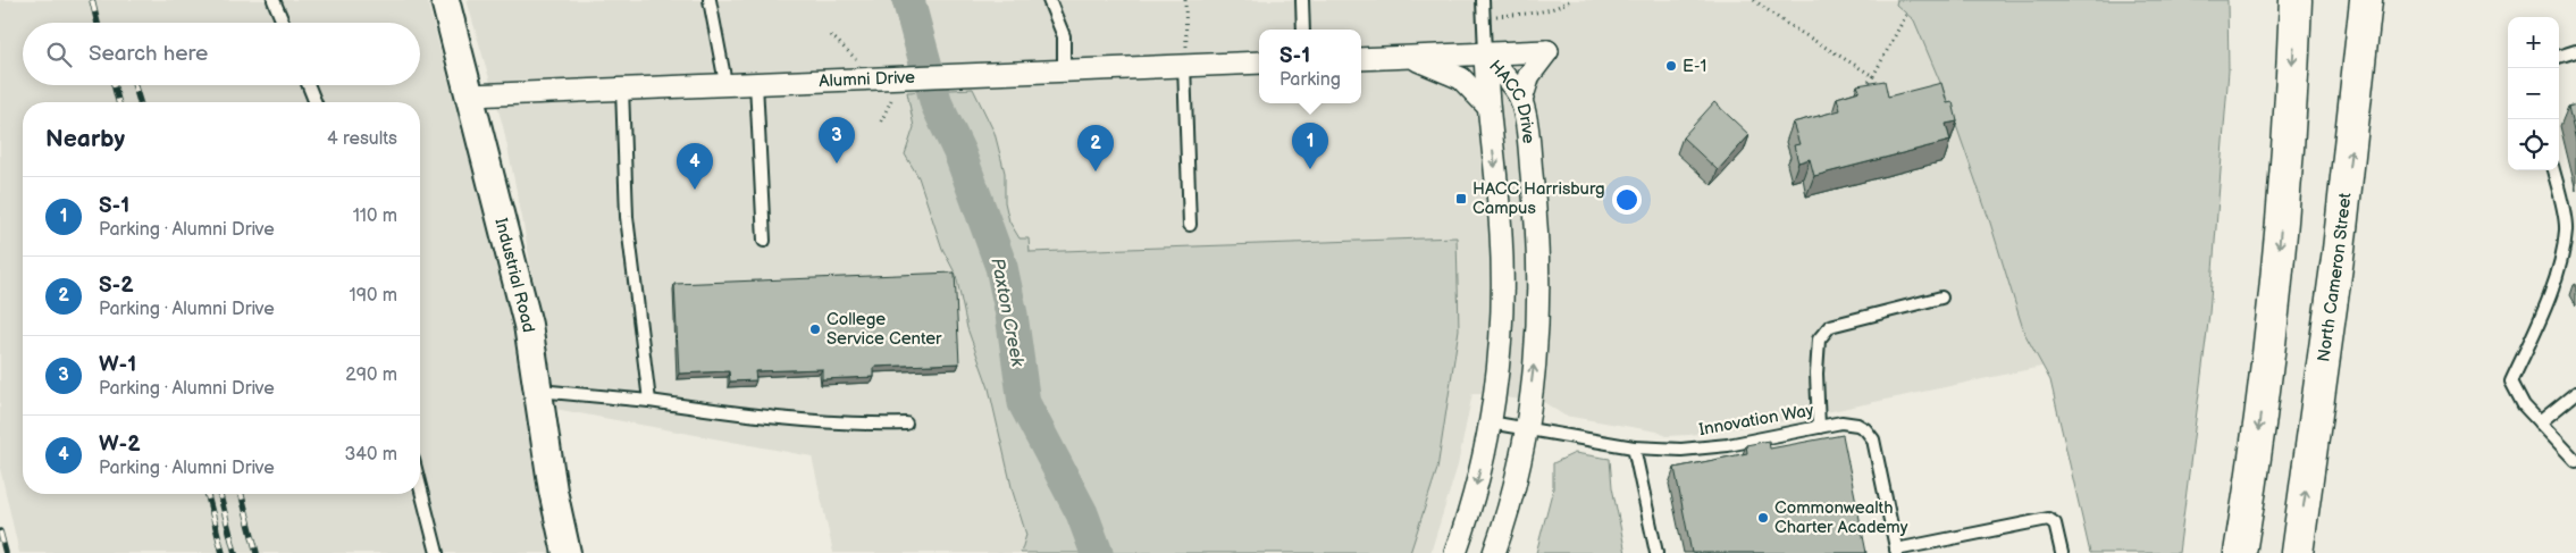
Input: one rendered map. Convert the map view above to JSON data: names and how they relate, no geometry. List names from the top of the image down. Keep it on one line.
{"streets":{"highway":["North Cameron Street"],"street":["Alumni Drive","HACC Drive","Industrial Road"],"lane":["Innovation Way"]},"crossings":[["Alumni Drive","Industrial Road"],["HACC Drive","Innovation Way"]],"water":["Paxton Creek"],"places":{"other":["E-1","College Service Center","Commonwealth Charter Academy"],"transit":["HACC Harrisburg Campus"]},"page":{"map_buttons":["+","−"],"search":"Search here","popup":["S-1","Parking"],"heading":["Nearby","4 results"],"pins":["3","1","2","4"],"list":[{"mark":"1","name":"S-1","note":"Parking · Alumni Drive","value":"110 m"},{"mark":"2","name":"S-2","note":"Parking · Alumni Drive","value":"190 m"},{"mark":"3","name":"W-1","note":"Parking · Alumni Drive","value":"290 m"},{"mark":"4","name":"W-2","note":"Parking · Alumni Drive","value":"340 m"}]}}
